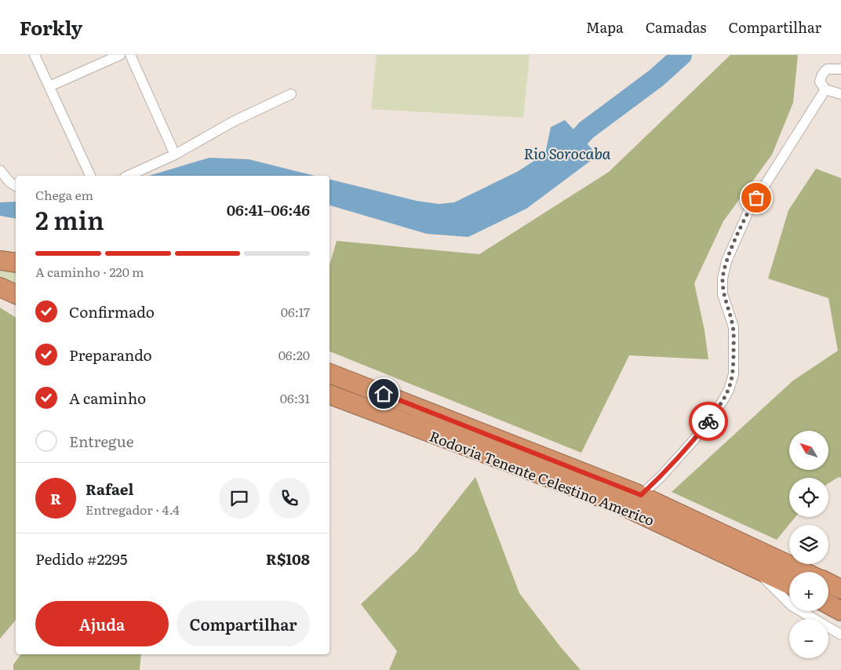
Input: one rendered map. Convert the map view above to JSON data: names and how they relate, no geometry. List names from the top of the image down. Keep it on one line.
{"streets":{"highway":["Rodovia Tenente Celestino Americo"]},"water":["Rio Sorocaba"],"north":"top left","page":{"header":"Forkly","nav":["Mapa","Camadas","Compartilhar"],"heading":["2 min","Chega em","06:41–06:46"],"panel":["Rafael","Entregador · 4.4","Pedido #2295","R$108"],"bar":"A caminho · 220 m","list":[["Confirmado","06:17"],["Preparando","06:20"],["A caminho","06:31"],"Entregue"],"map_buttons":["+","−"],"round":"R","buttons":["Ajuda","Compartilhar"]}}
